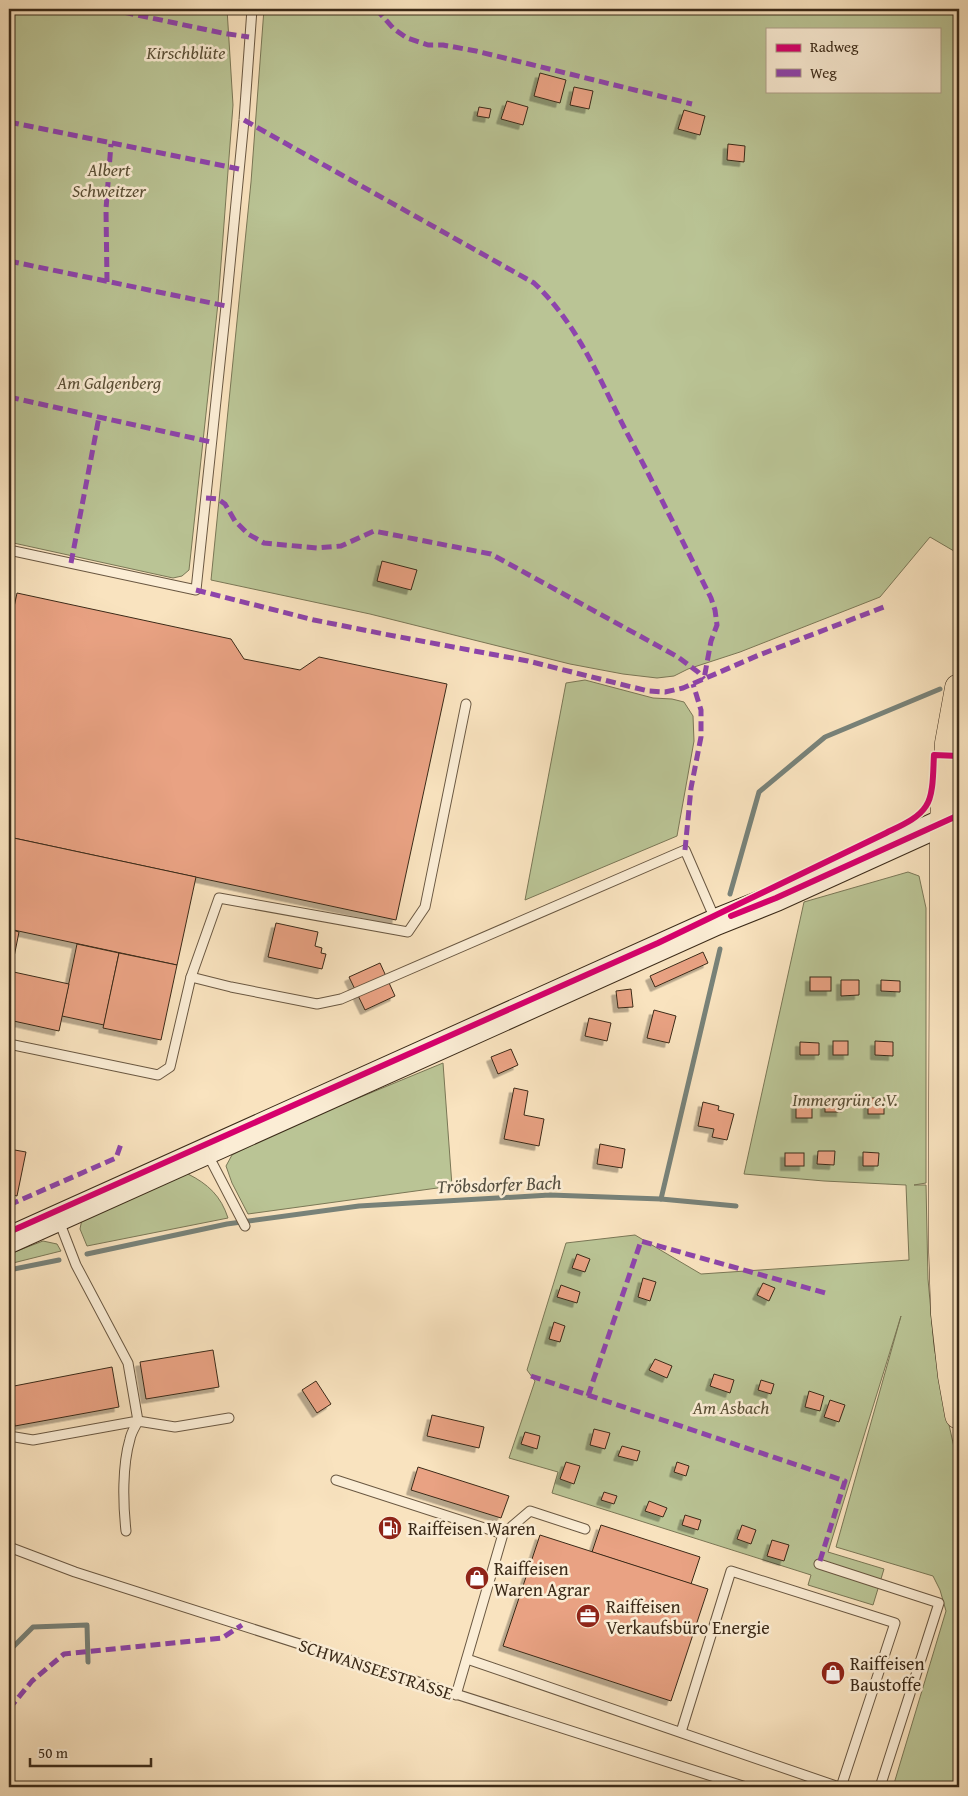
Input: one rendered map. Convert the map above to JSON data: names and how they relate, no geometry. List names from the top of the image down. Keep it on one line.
{"streets":{"lane":["SCHWANSEESTRASSE"]},"water":["Tröbsdorfer Bach"],"parks":["Kirschblüte","Albert Schweitzer","Am Galgenberg","Immergrün e.V.","Am Asbach"],"places":{"fuel station":["Raiffeisen Waren"],"shop":["Raiffeisen Waren Agrar","Raiffeisen Baustoffe"],"office":["Raiffeisen Verkaufsbüro Energie"]},"legend":["Radweg","Weg"],"scale_bar":"50 m"}
